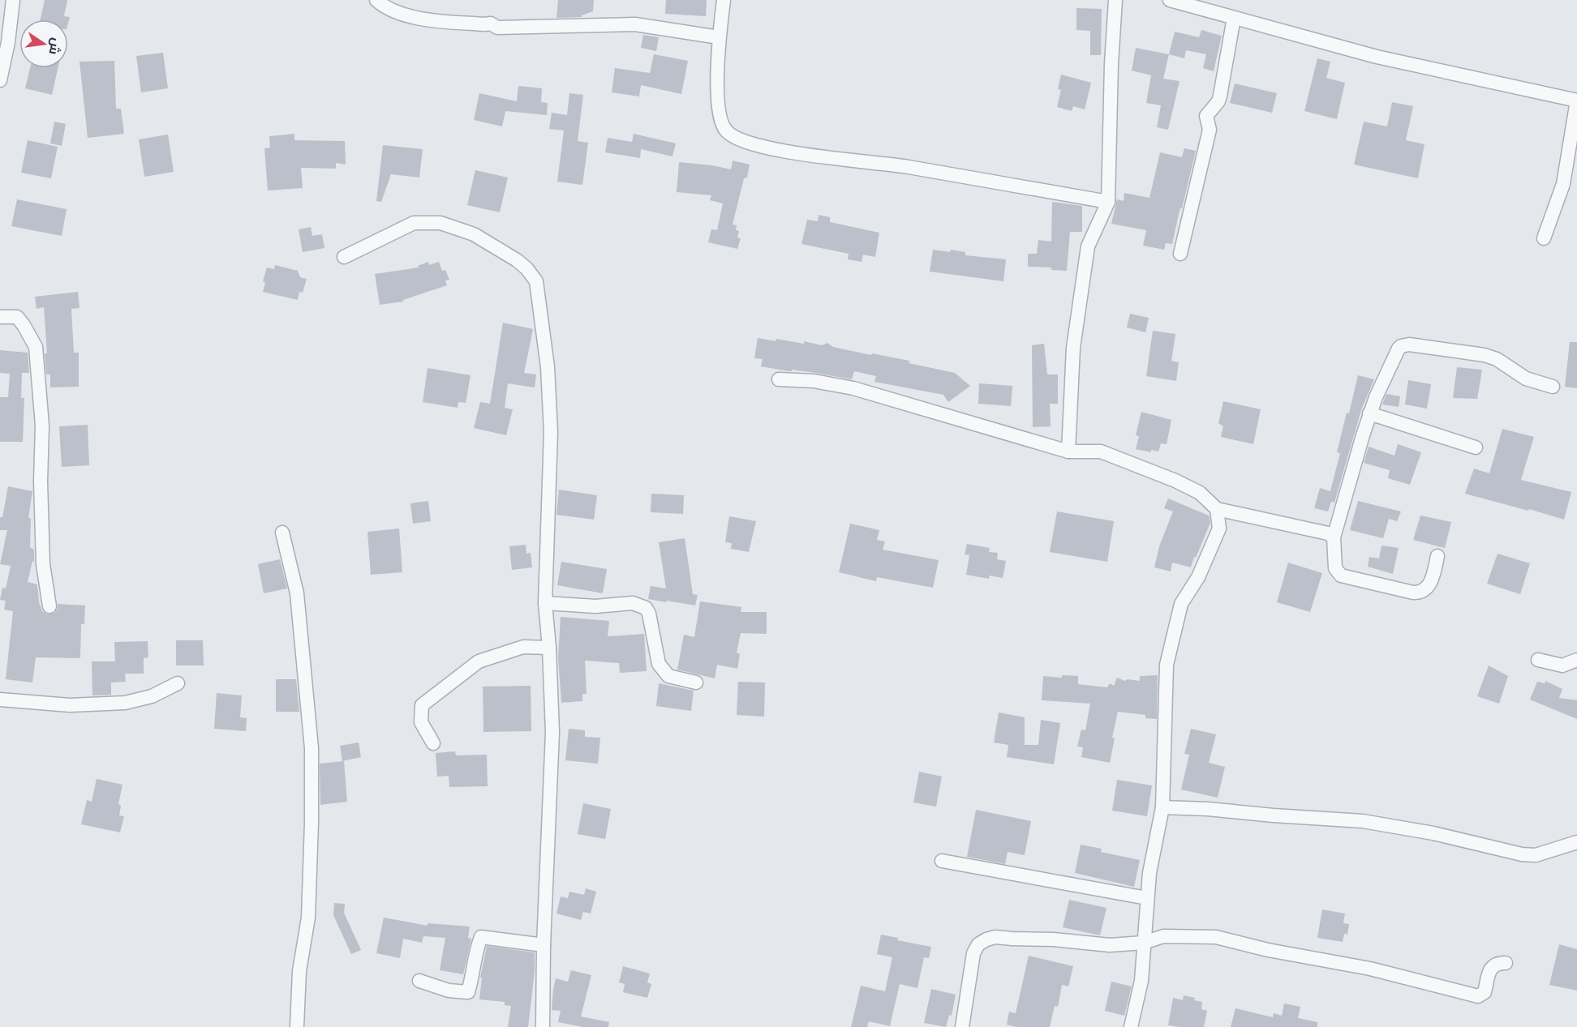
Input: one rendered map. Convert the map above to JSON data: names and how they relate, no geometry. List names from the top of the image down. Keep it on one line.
{"north":"right"}
